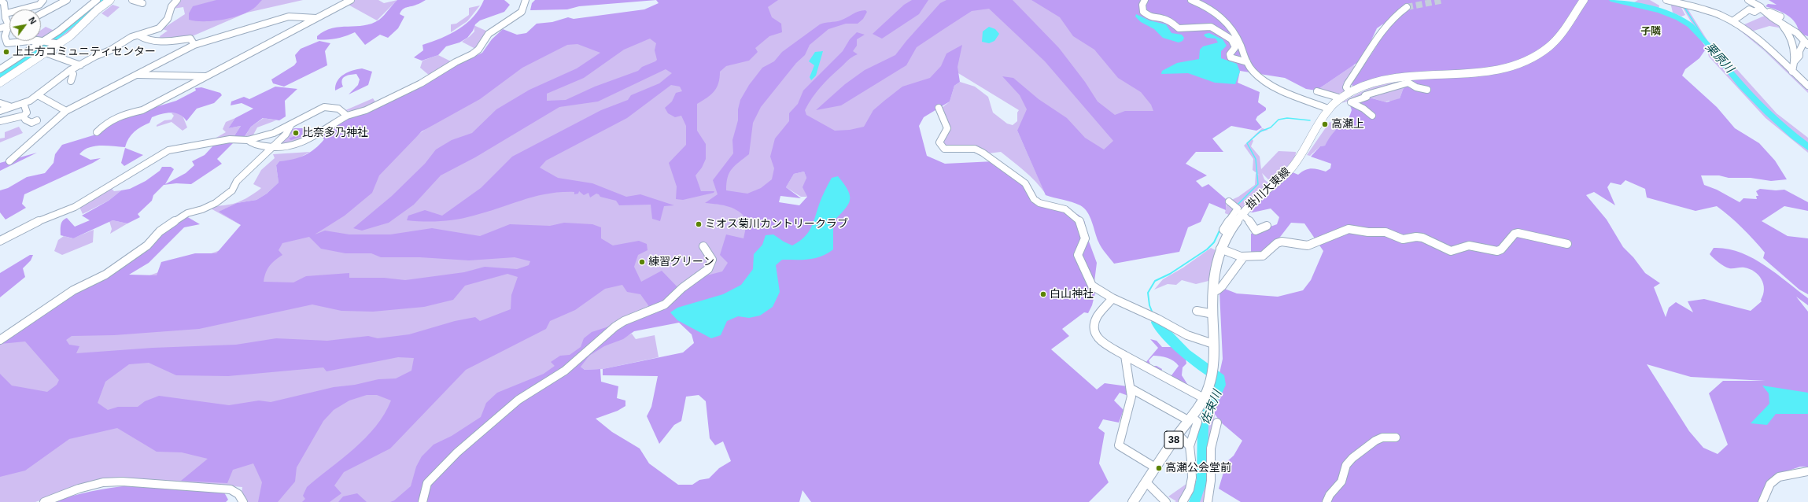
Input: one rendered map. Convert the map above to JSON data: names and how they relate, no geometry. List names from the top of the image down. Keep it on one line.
{"streets":{"main road":["掛川大東線","38"]},"districts":["子隣"],"water":["栗原川","佐束川"],"places":["上土方コミュニティセンター","高瀬上","比奈多乃神社","ミオス菊川カントリークラブ","練習グリーン","白山神社","高瀬公会堂前"],"north":"top right"}
